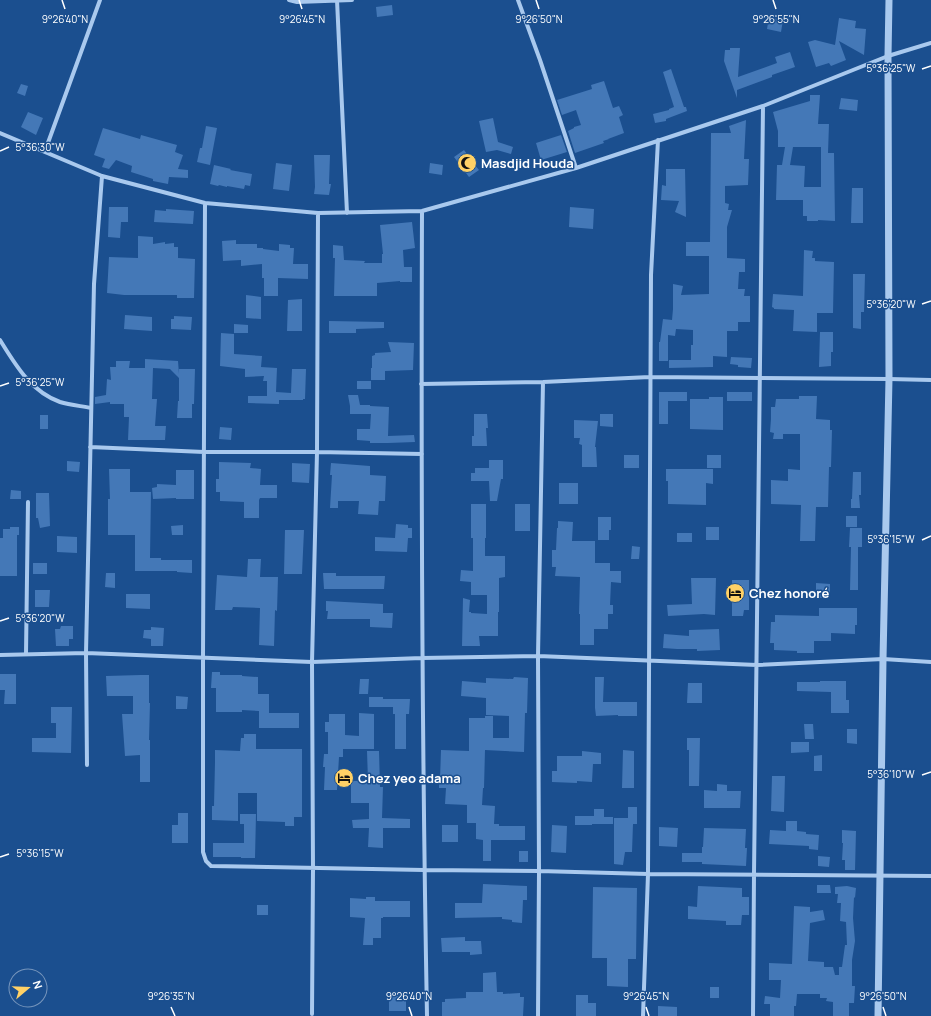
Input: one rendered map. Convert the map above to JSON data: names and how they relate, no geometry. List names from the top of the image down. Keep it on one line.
{"places":{"mosque":["Masdjid Houda"],"hotel":["Chez honoré","Chez yeo adama"]},"north":"right","coordinates":["9°26'45\"N","9°26'50\"N","9°26'55\"N","9°26'40\"N","5°36'25\"W","5°36'30\"W","5°36'20\"W","5°36'15\"W","5°36'10\"W","9°26'35\"N"]}
